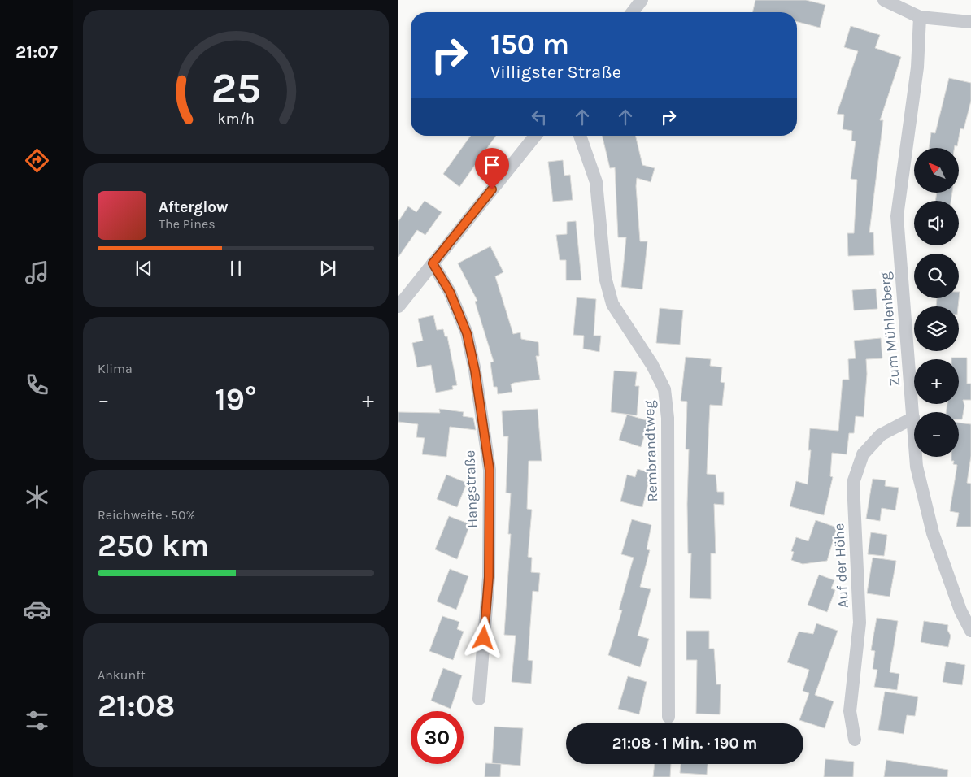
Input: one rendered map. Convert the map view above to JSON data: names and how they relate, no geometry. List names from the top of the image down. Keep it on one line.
{"streets":{"street":["Zum Mühlenberg","Rembrandtweg","Hangstraße","Auf der Höhe"]},"crossings":[["Zum Mühlenberg","Auf der Höhe"]],"north":"top left","page":{"tabs":"21:07","turn":["150 m","Villigster Straße"],"map_buttons":["+","−"],"song":["Afterglow","The Pines"],"tile":["Klima",["Reichweite · 50%","250 km"],["Ankunft","21:08"]],"heat":["−","19°","+"],"limit":"30","trip":"21:08 · 1 Min. · 190 m","gauge":["25","km/h"]}}
